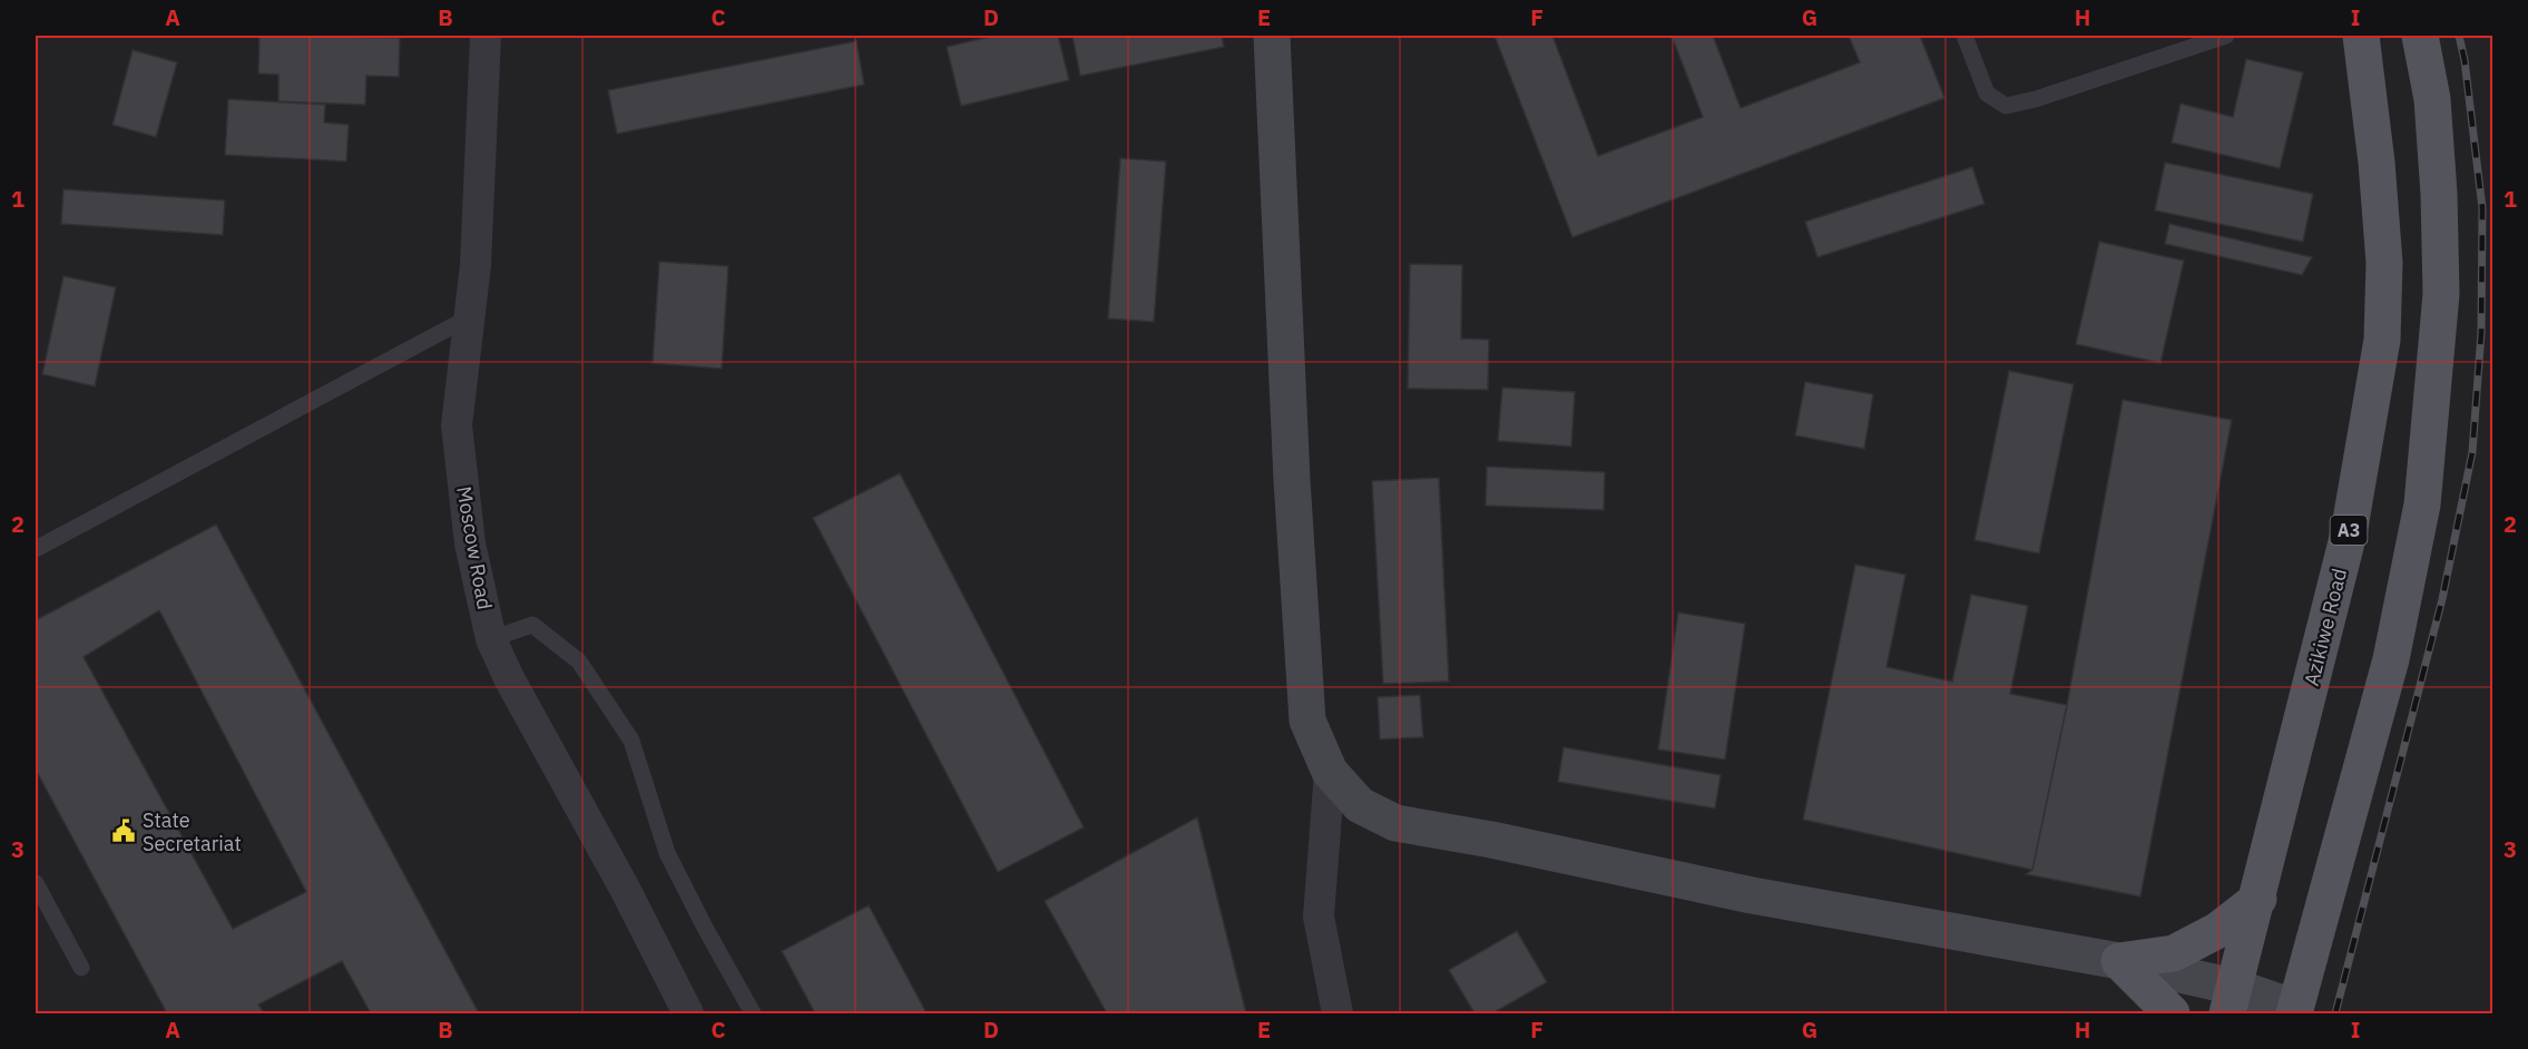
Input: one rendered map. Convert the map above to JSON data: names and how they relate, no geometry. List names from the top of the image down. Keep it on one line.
{"streets":{"main road":["A3","Azikiwe Road"],"street":["Moscow Road"]},"places":{"public building":["State Secretariat"]},"grid":{"columns":["A","B","C","D","E","F","G","H","I"],"rows":["1","2","3"]}}
